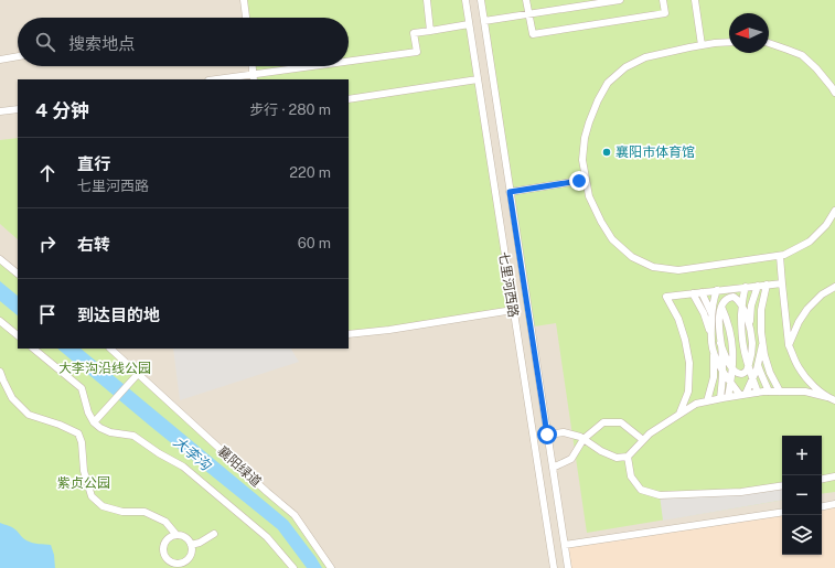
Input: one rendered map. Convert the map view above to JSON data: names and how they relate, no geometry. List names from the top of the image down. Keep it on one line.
{"streets":{"street":["七里河西路","襄阳绿道"]},"water":["大李沟"],"parks":["大李沟沿线公园","紫贞公园"],"places":["襄阳市体育馆"],"north":"left","page":{"search":"搜索地点","heading":["4 分钟","步行 · 280 m"],"list":[["直行","七里河西路","220 m"],["右转","60 m"],"到达目的地"],"map_buttons":["+","−"]}}
